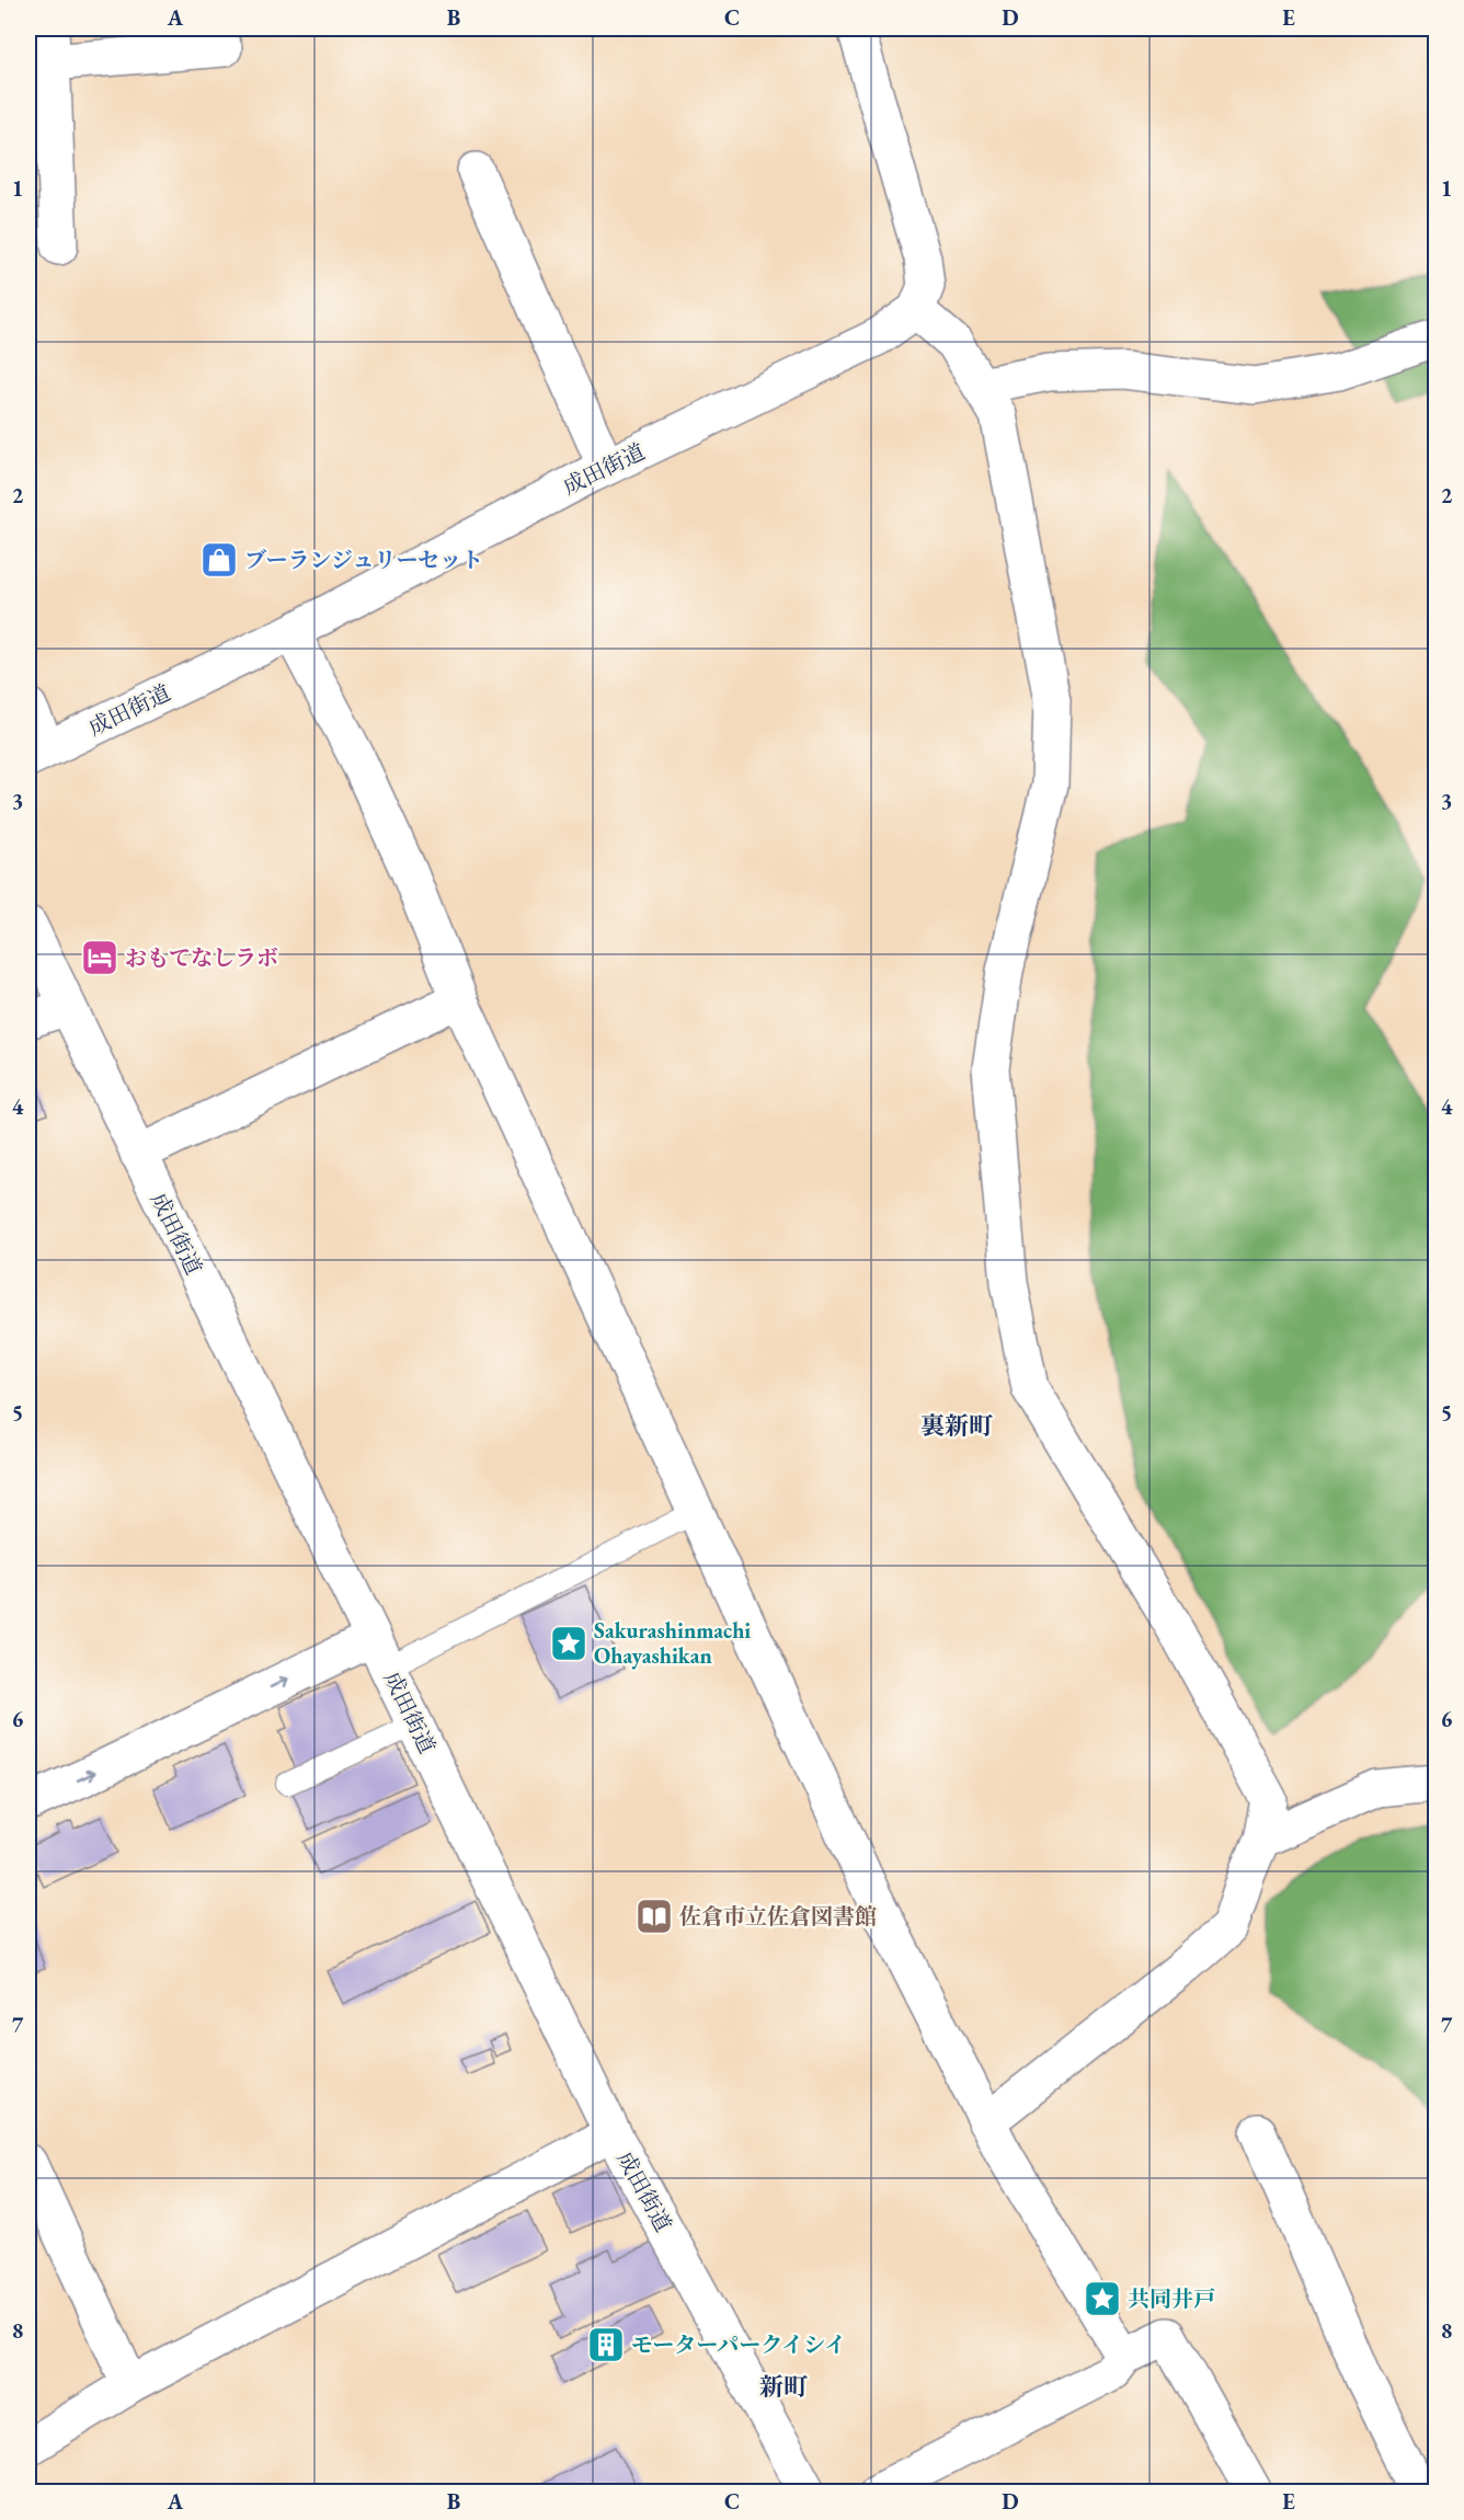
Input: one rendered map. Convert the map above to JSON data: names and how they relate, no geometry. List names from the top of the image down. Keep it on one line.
{"streets":{"street":["成田街道"]},"districts":["裏新町","新町"],"places":{"shop":["ブーランジュリーセット"],"hotel":["おもてなしラボ"],"place":["Sakurashinmachi Ohayashikan","共同井戸"],"library":["佐倉市立佐倉図書館"],"building":["モーターパークイシイ"]},"grid":{"columns":["A","B","C","D","E"],"rows":["1","2","3","4","5","6","7","8"]}}
